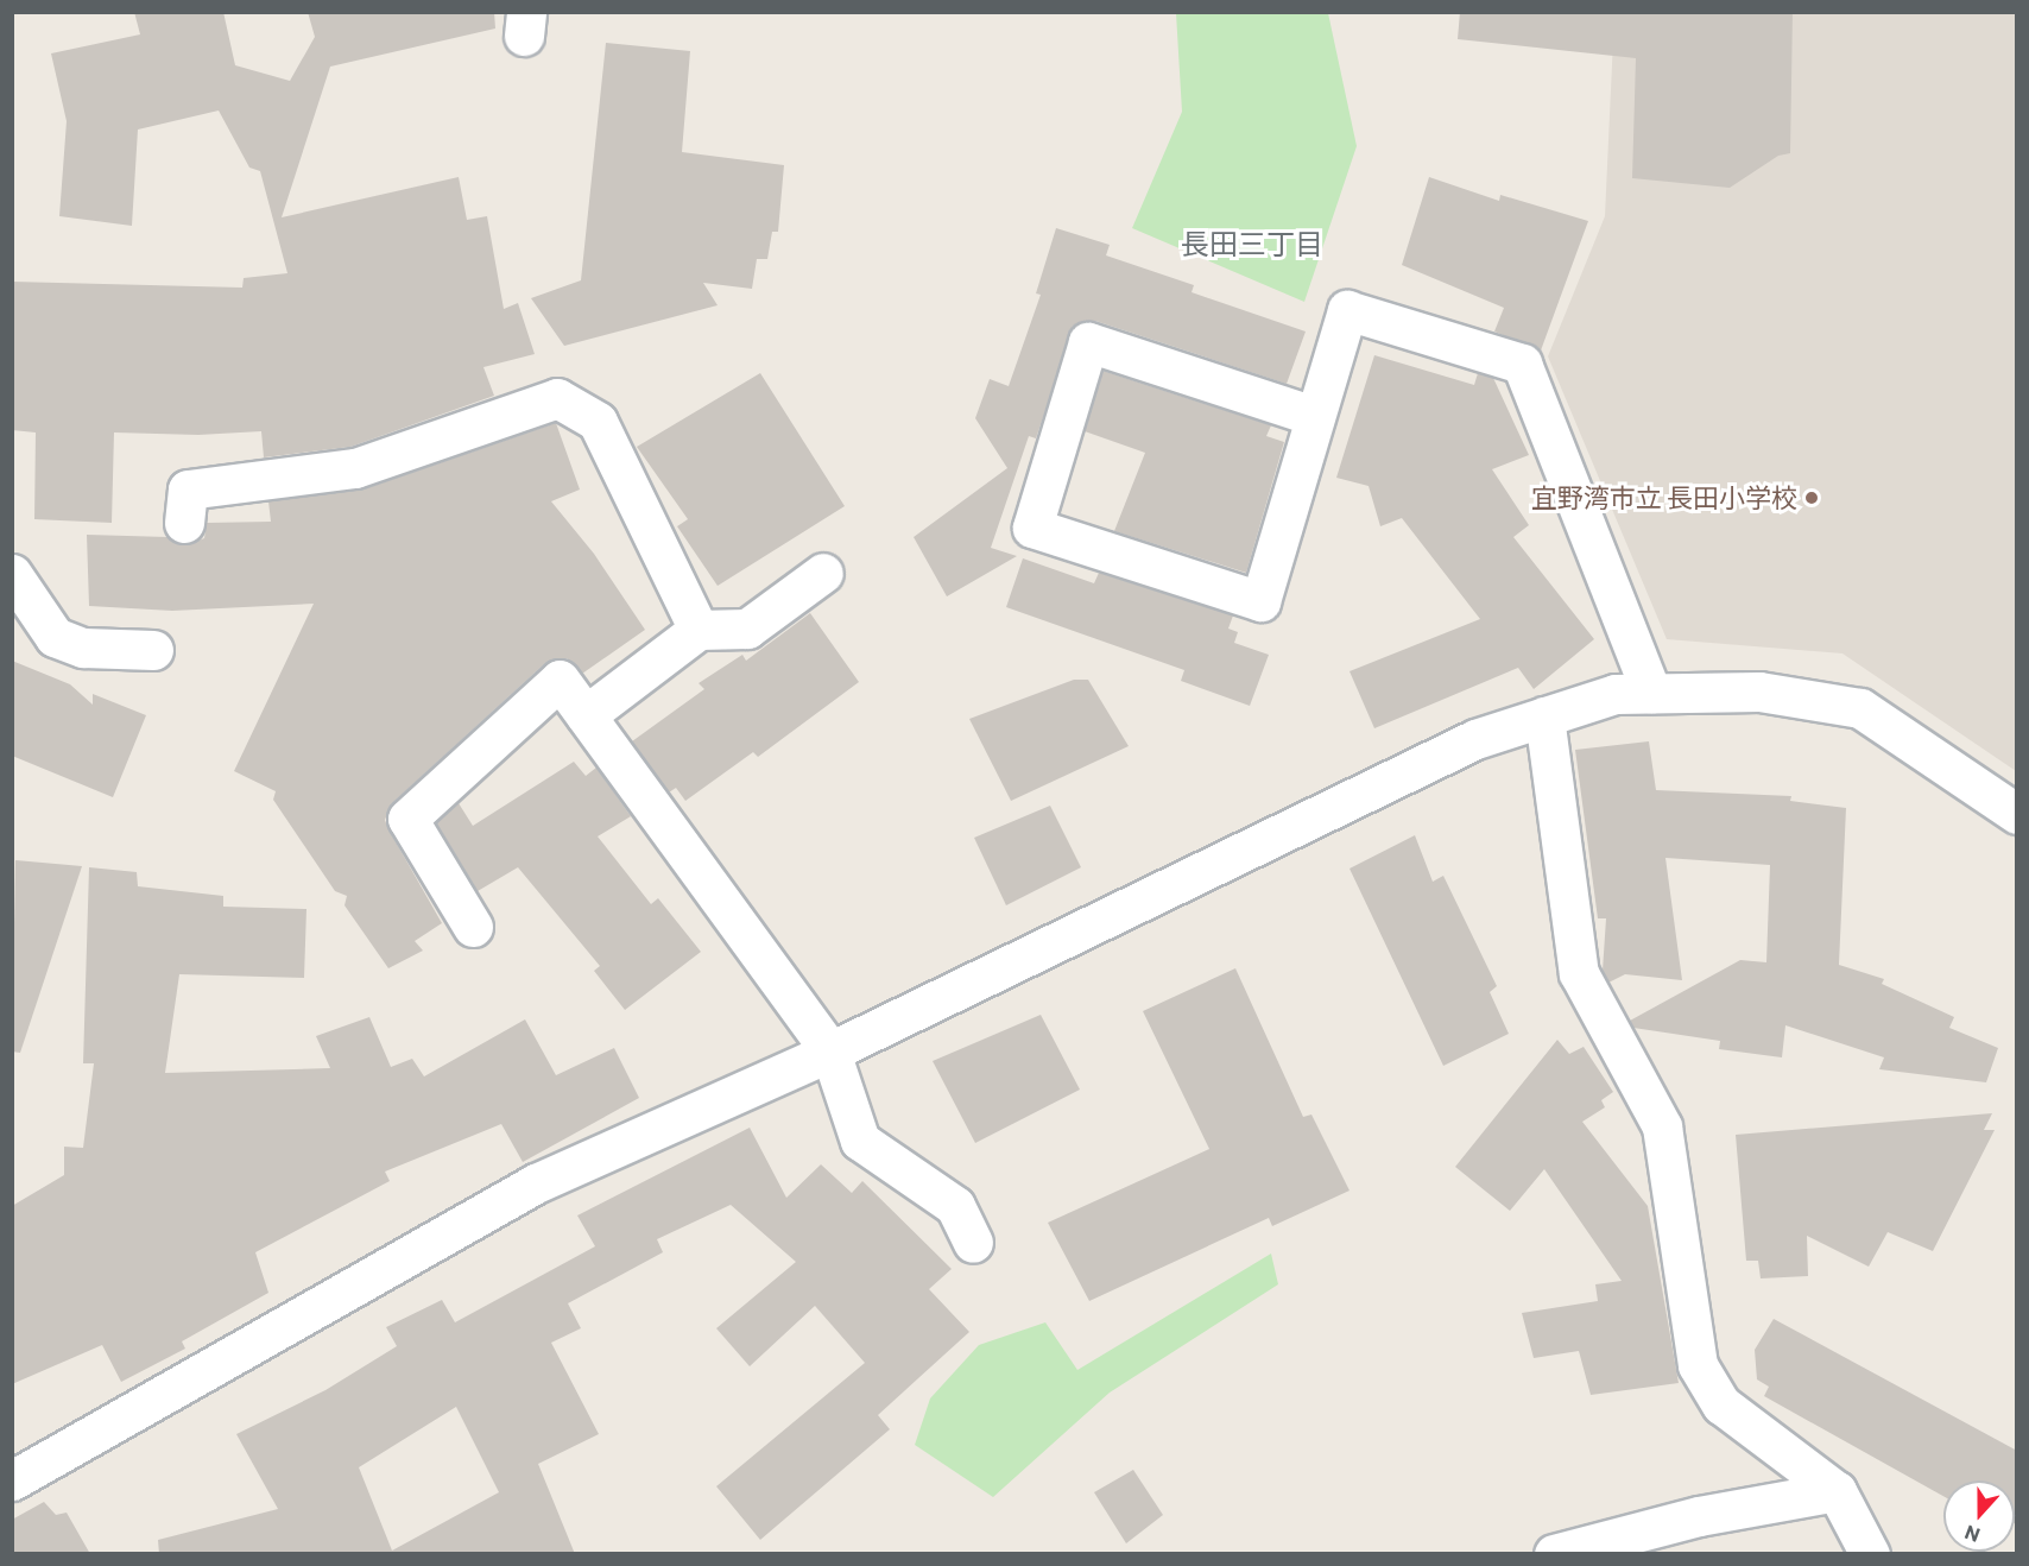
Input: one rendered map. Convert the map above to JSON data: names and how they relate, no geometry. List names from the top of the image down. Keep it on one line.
{"districts":["長田三丁目"],"places":["宜野湾市立 長田小学校"],"north":"bottom"}
